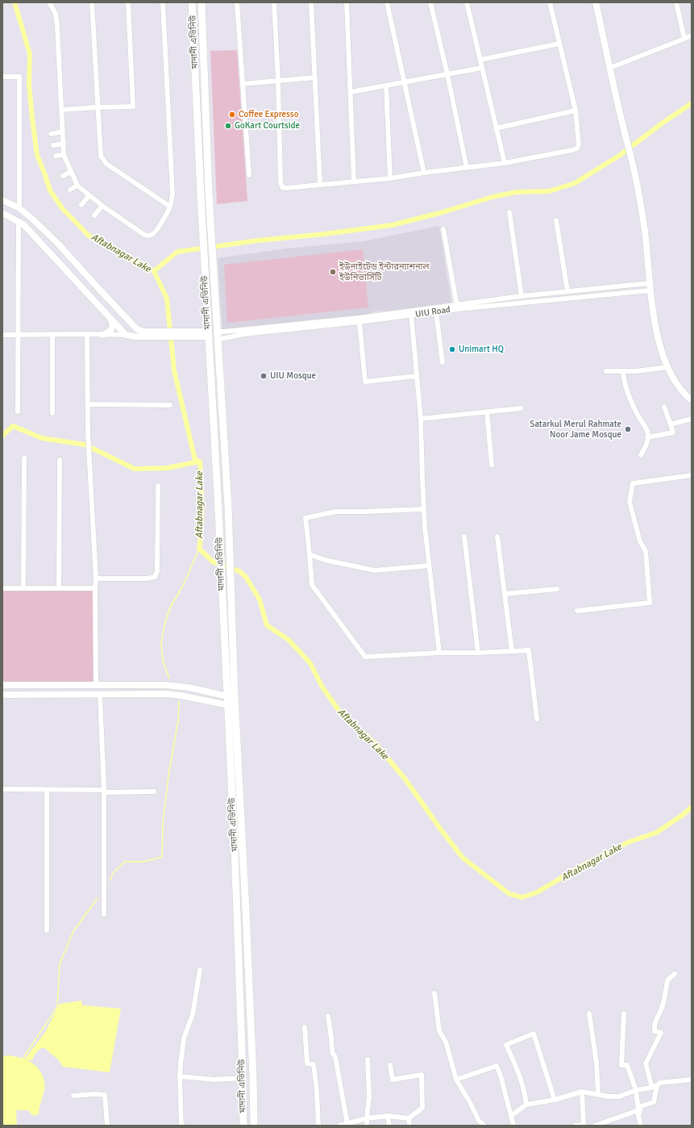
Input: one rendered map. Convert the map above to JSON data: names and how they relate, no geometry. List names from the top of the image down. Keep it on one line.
{"streets":{"main road":["মাদানী এভিনিউ"],"street":["UIU Road"]},"crossings":[["মাদানী এভিনিউ","UIU Road"]],"water":["Aftabnagar Lake"],"places":["Coffee Expresso","GoKart Courtside","ইউনাইটেড ইন্টারন্যাশনাল ইউনিভার্সিটি","Unimart HQ","UIU Mosque","Satarkul Merul Rahmate Noor Jame Mosque"]}
